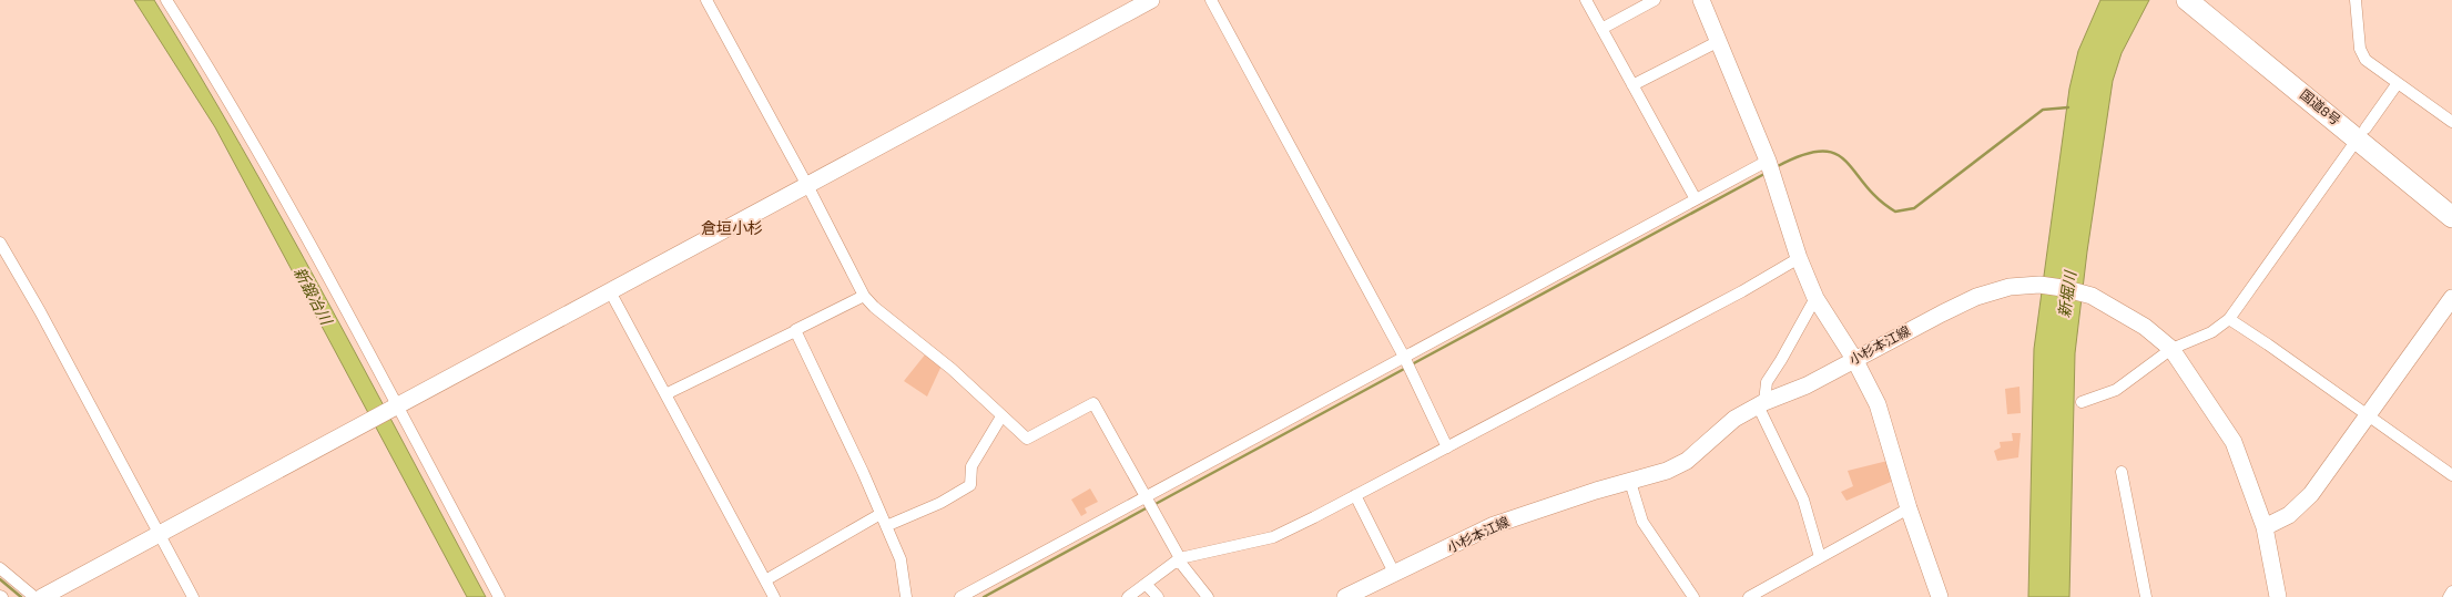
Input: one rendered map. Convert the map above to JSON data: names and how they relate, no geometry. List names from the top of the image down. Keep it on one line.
{"streets":{"highway":["国道8号"],"street":["小杉本江線"]},"districts":["倉垣小杉"],"water":["新堀川","新鍛冶川"]}
